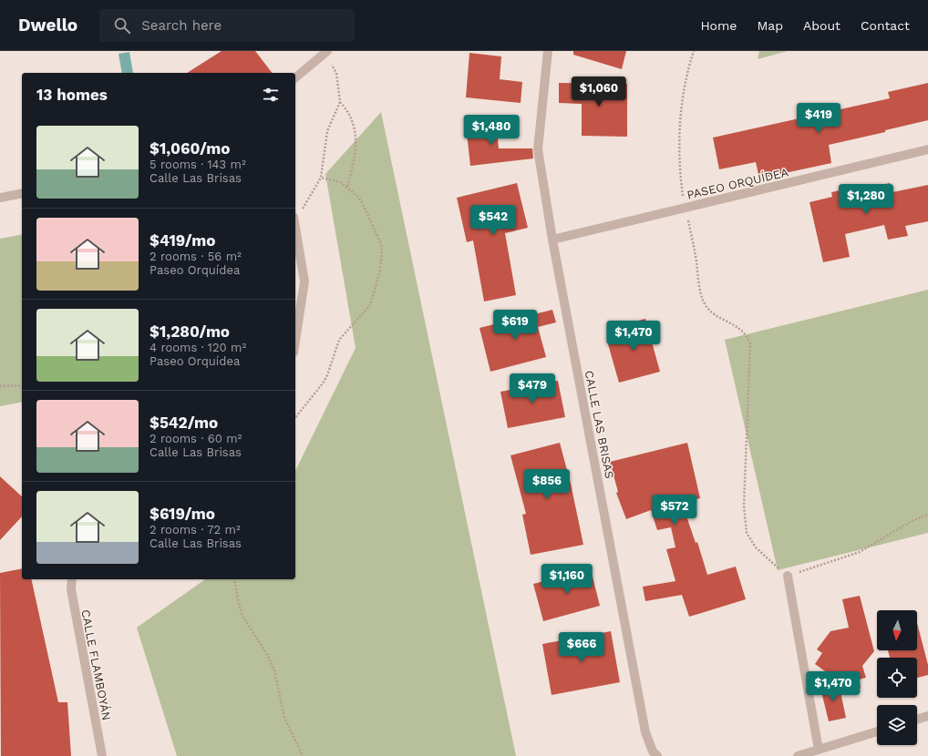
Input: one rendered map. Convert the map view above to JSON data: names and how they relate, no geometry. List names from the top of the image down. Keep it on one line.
{"streets":{"street":["PASEO ORQUÍDEA","CALLE LAS BRISAS","CALLE FLAMBOYÁN"]},"crossings":[["PASEO ORQUÍDEA","CALLE LAS BRISAS"]],"north":"bottom","page":{"header":"Dwello","search":"Search here","nav":["Home","Map","About","Contact"],"heading":"13 homes","price":["$1,060","$419","$1,480","$1,280","$542","$619","$1,470","$479","$856","$572","$1,160","$666","$1,470"],"list":[{"name":"$1,060/mo","note":"5 rooms · 143 m² · Calle Las Brisas"},{"name":"$419/mo","note":"2 rooms · 56 m² · Paseo Orquídea"},{"name":"$1,280/mo","note":"4 rooms · 120 m² · Paseo Orquídea"},{"name":"$542/mo","note":"2 rooms · 60 m² · Calle Las Brisas"},{"name":"$619/mo","note":"2 rooms · 72 m² · Calle Las Brisas"}]}}
